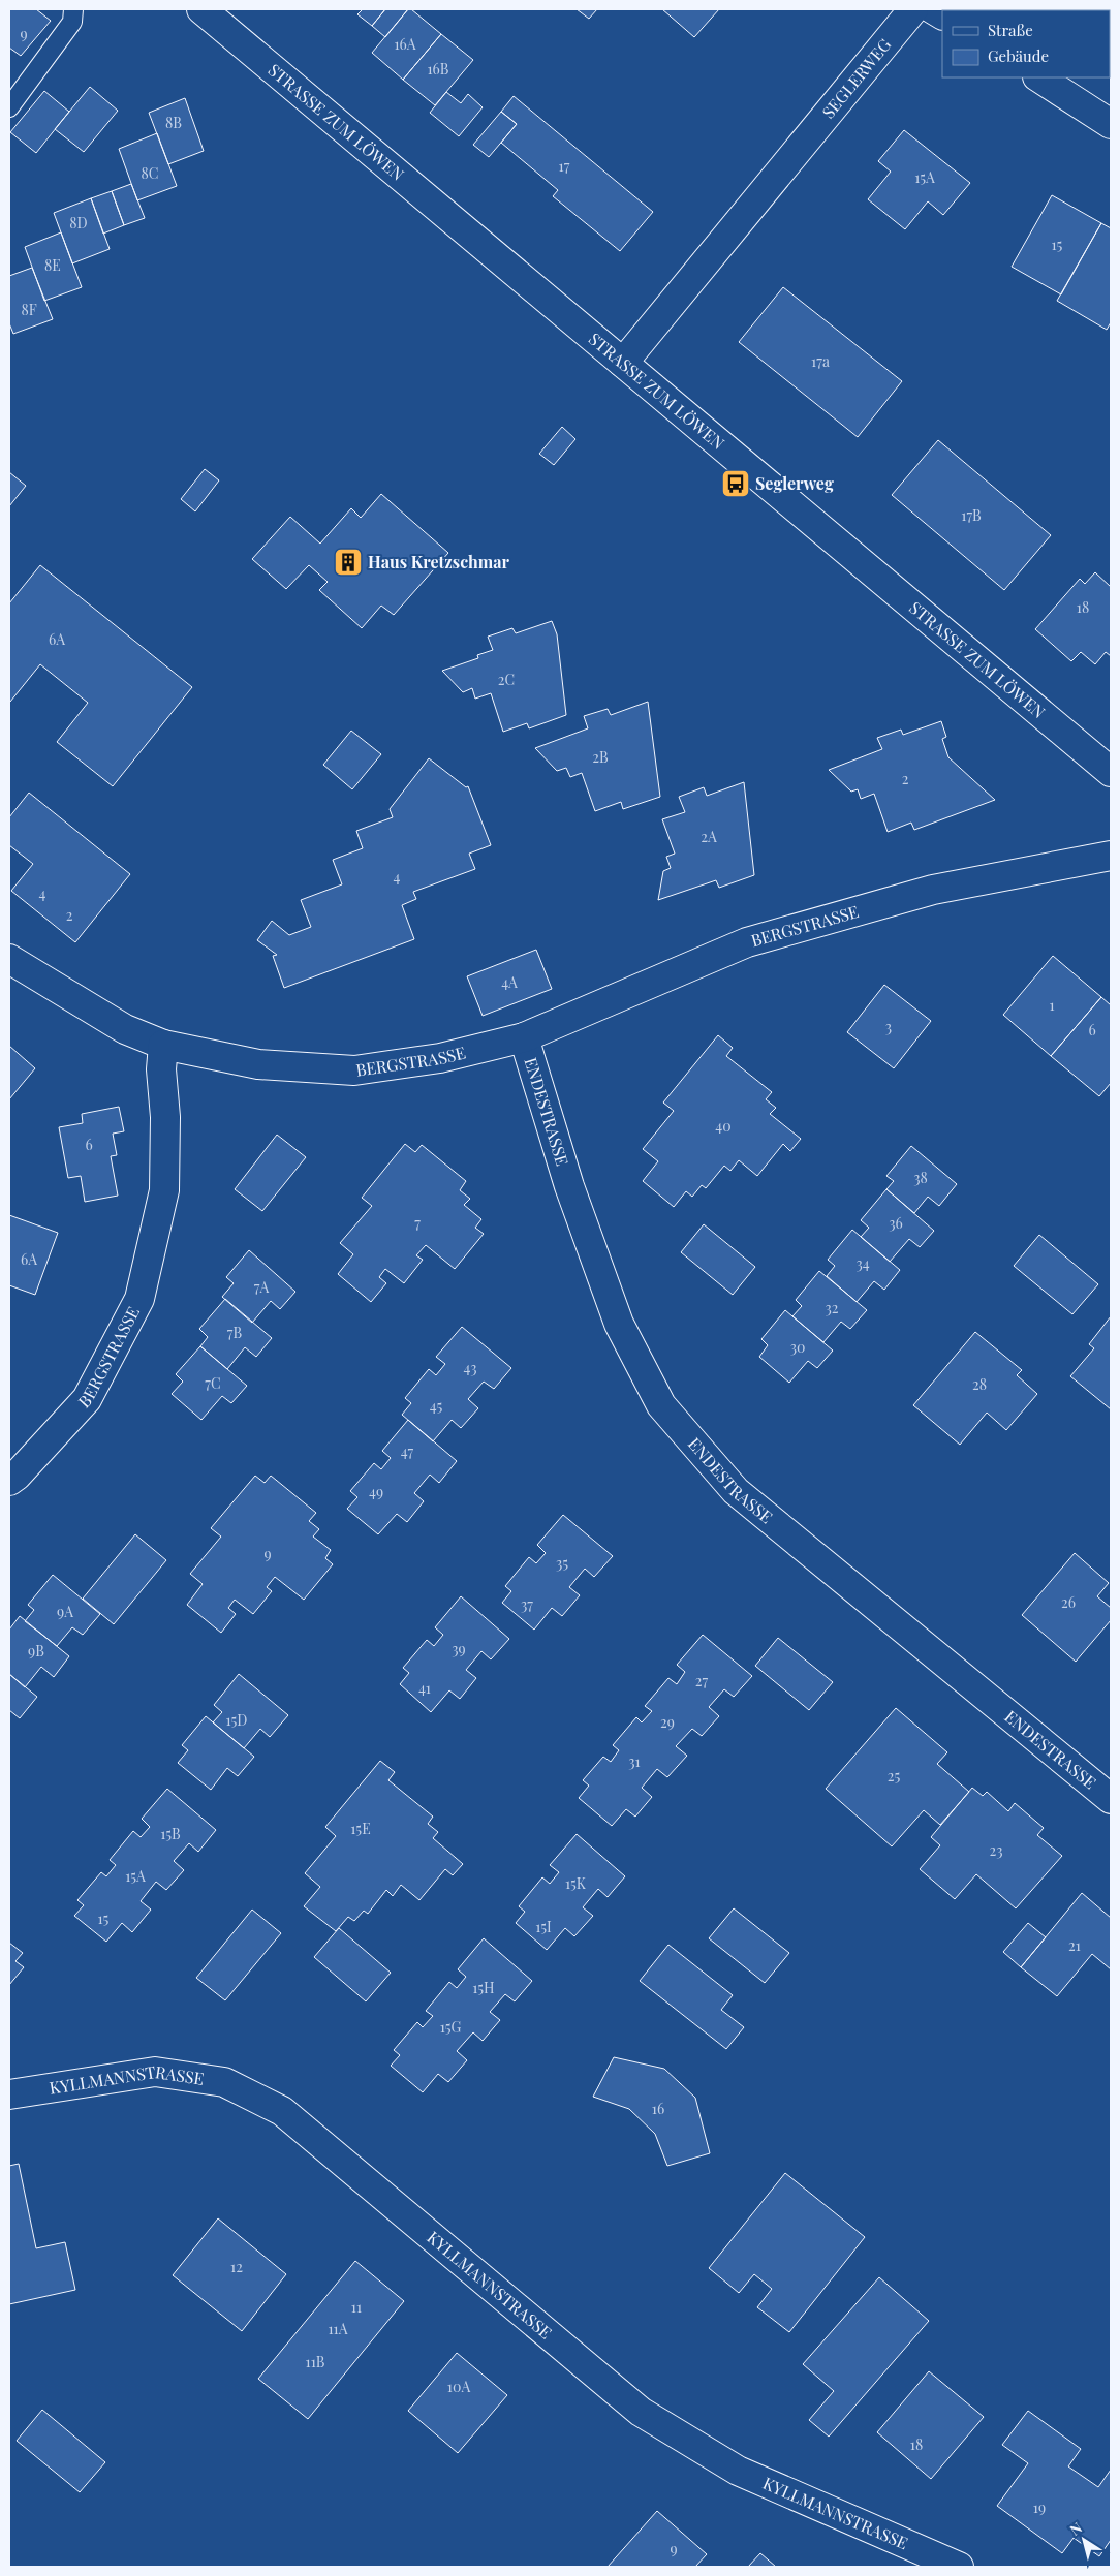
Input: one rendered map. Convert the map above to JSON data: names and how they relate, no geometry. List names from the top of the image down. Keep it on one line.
{"streets":{"street":["SEGLERWEG","STRASSE ZUM LÖWEN","BERGSTRASSE","ENDESTRASSE","KYLLMANNSTRASSE"]},"crossings":[["SEGLERWEG","STRASSE ZUM LÖWEN"],["BERGSTRASSE","ENDESTRASSE"]],"places":{"bus stop":["Seglerweg"],"building":["Haus Kretzschmar"]},"house_numbers":["9","16A","16B","8B","17","8C","15A","8D","15","8E","8F","17a","17B","18","6A","2C","2B","2","2A","4","4","2","4A","1","3","6","40","6","38","7","36","6A","34","7A","32","7B","30","43","7C","28","45","47","49","9","35","26","37","9A","39","9B","27","41","15D","29","31","25","15E","15B","23","15A","15K","15","15I","21","15H","15G","16","12","11","11A","11B","10A","18","19","9"],"legend":["Straße","Gebäude"],"north":"top left"}
